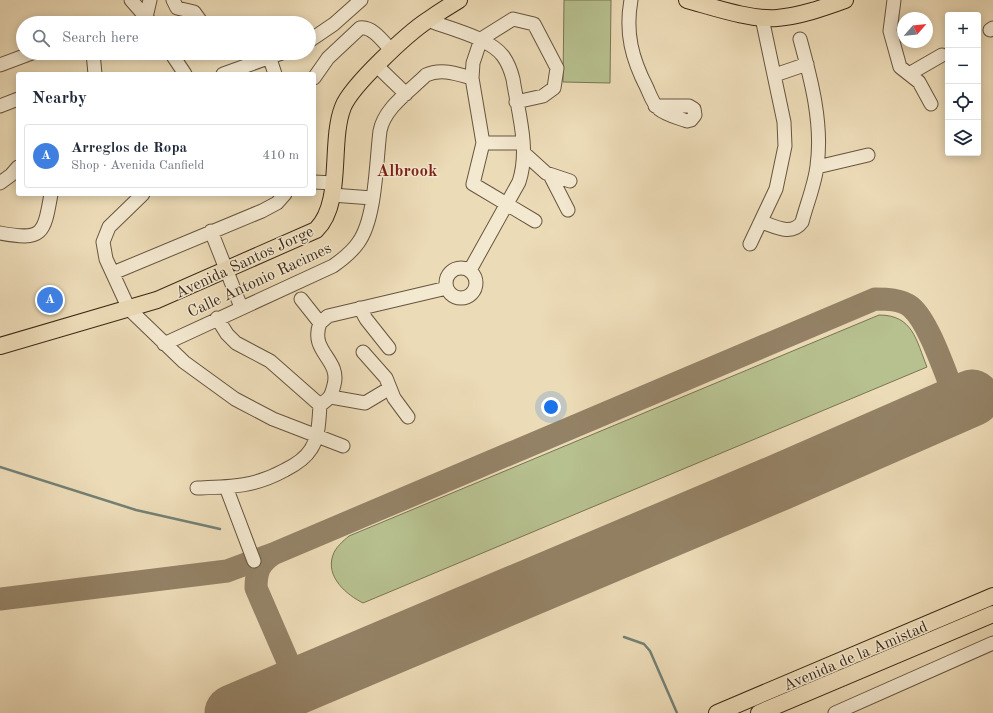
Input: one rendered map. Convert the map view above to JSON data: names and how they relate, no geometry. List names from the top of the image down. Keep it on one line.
{"streets":{"main road":["Avenida Santos Jorge","Avenida de la Amistad"],"street":["Calle Antonio Racimes"]},"districts":["Albrook"],"north":"top right","page":{"map_buttons":["+","−"],"search":"Search here","heading":"Nearby","list":[{"mark":"A","name":"Arreglos de Ropa","note":"Shop · Avenida Canfield","value":"410 m"}],"pins":"A"}}
